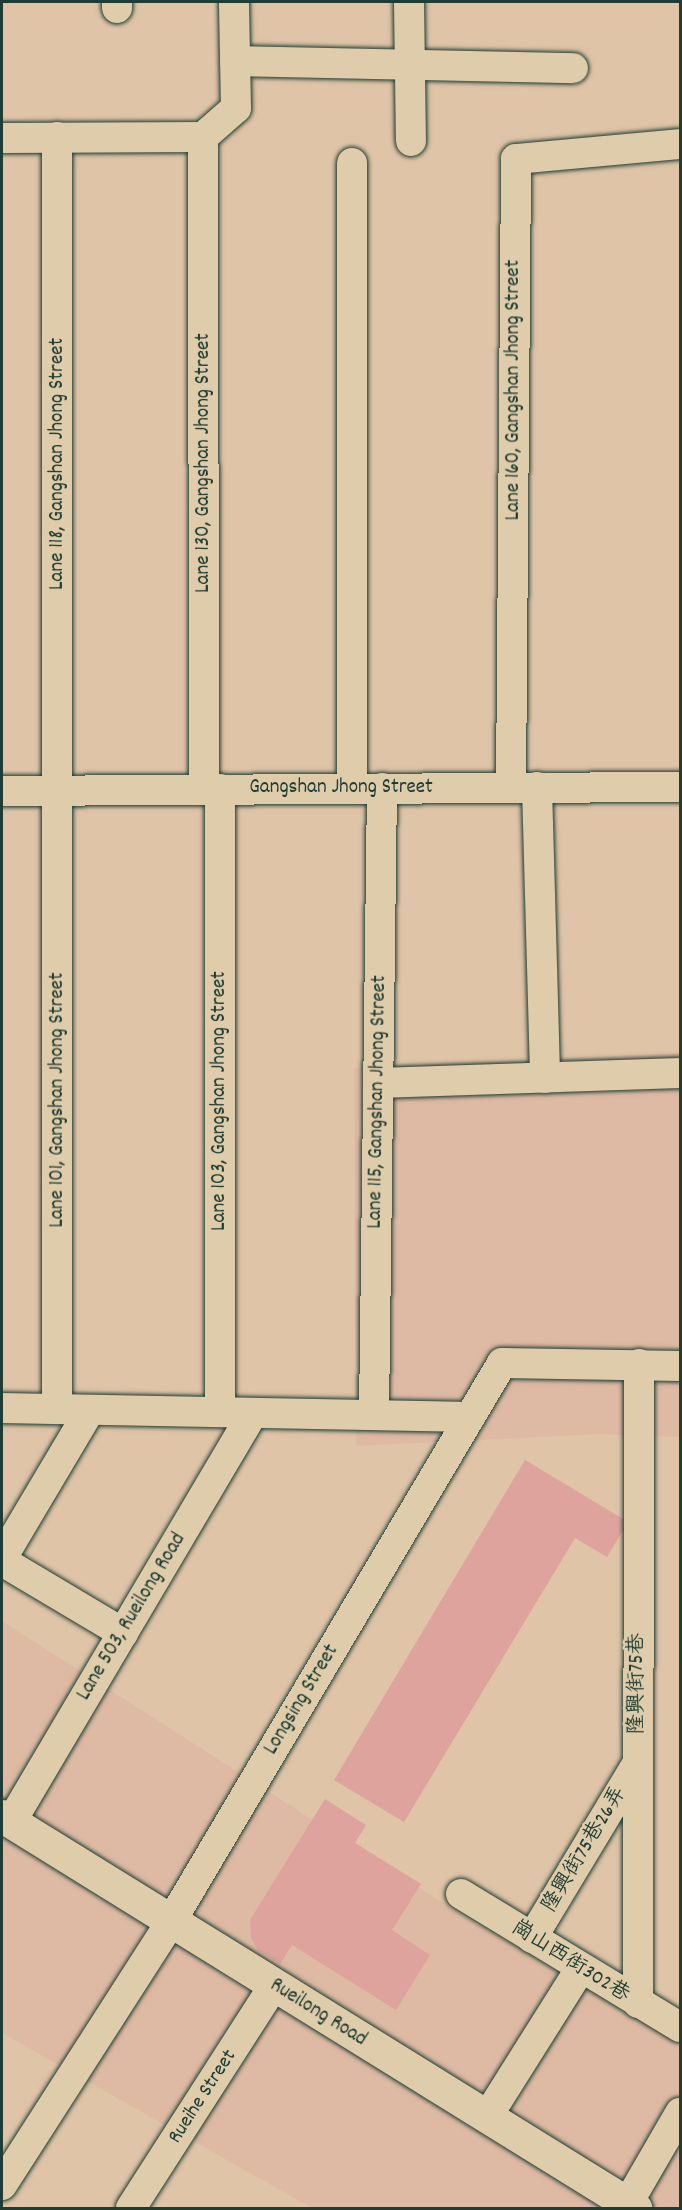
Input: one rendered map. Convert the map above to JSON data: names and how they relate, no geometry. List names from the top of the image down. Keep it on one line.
{"streets":{"street":["Lane 160, Gangshan Jhong Street","Lane 130, Gangshan Jhong Street","Lane 118, Gangshan Jhong Street","Gangshan Jhong Street","Lane 101, Gangshan Jhong Street","Lane 103, Gangshan Jhong Street","Lane 115, Gangshan Jhong Street","Lane 503, Rueilong Road","隆興街75巷","Longsing Street","隆興街75巷26弄","崗山西街302巷","Rueilong Road","Rueihe Street"]},"crossings":[["Lane 160, Gangshan Jhong Street","Gangshan Jhong Street"],["Lane 130, Gangshan Jhong Street","Gangshan Jhong Street"],["Lane 130, Gangshan Jhong Street","Lane 103, Gangshan Jhong Street"],["Lane 118, Gangshan Jhong Street","Gangshan Jhong Street"],["Lane 118, Gangshan Jhong Street","Lane 101, Gangshan Jhong Street"],["Gangshan Jhong Street","Lane 101, Gangshan Jhong Street"],["Gangshan Jhong Street","Lane 103, Gangshan Jhong Street"],["Gangshan Jhong Street","Lane 115, Gangshan Jhong Street"],["Lane 503, Rueilong Road","Rueilong Road"],["隆興街75巷","Longsing Street"],["隆興街75巷","隆興街75巷26弄"],["隆興街75巷","崗山西街302巷"],["Longsing Street","Rueilong Road"],["隆興街75巷26弄","崗山西街302巷"],["Rueilong Road","Rueihe Street"]]}
